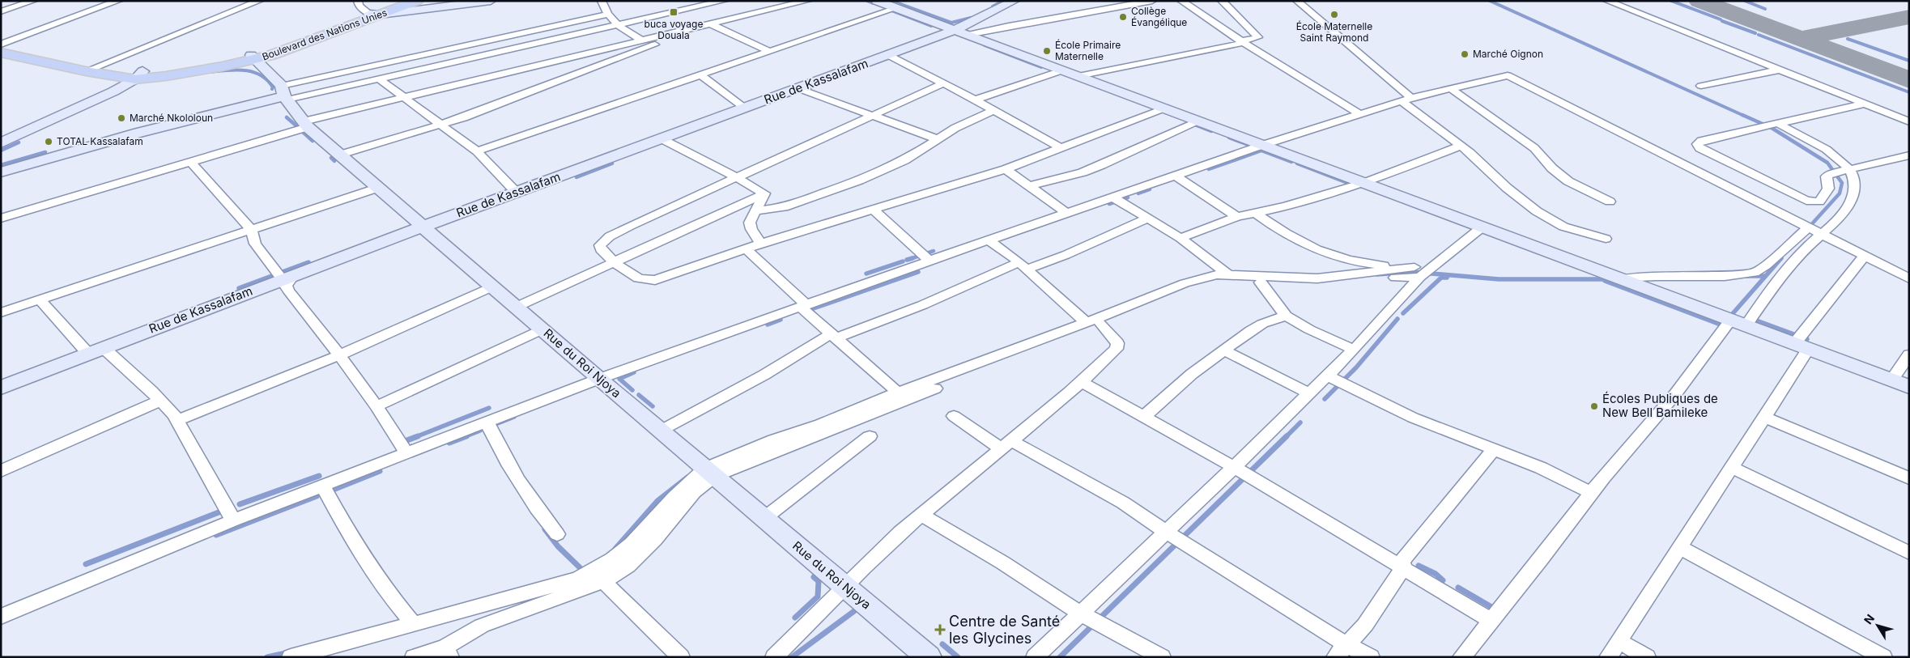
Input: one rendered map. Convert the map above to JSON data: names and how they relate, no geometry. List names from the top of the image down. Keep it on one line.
{"streets":{"main road":["Boulevard des Nations Unies"],"street":["Rue de Kassalafam","Rue du Roi Njoya"]},"crossings":[["Boulevard des Nations Unies","Rue du Roi Njoya"],["Rue de Kassalafam","Rue du Roi Njoya"]],"places":{"transit":["buca voyage Douala"],"other":["École Maternelle Saint Raymond","Collège Évangélique","École Primaire Maternelle","Marché Oignon","Marché Nkololoun","TOTAL Kassalafam","Écoles Publiques de New Bell Bamileke"],"health":["Centre de Santé les Glycines"]},"north":"top left"}
